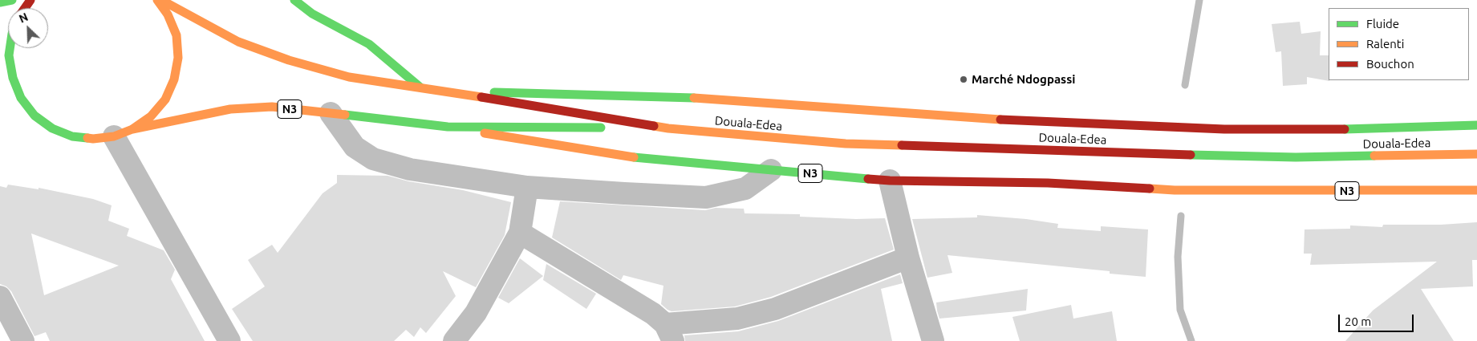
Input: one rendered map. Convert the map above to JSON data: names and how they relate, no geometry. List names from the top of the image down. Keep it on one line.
{"streets":{"main road":["N3","Douala-Edea"]},"crossings":[["N3","Douala-Edea"]],"places":["Marché Ndogpassi"],"legend":["Fluide","Ralenti","Bouchon"],"scale_bar":"20 m","north":"top left"}
